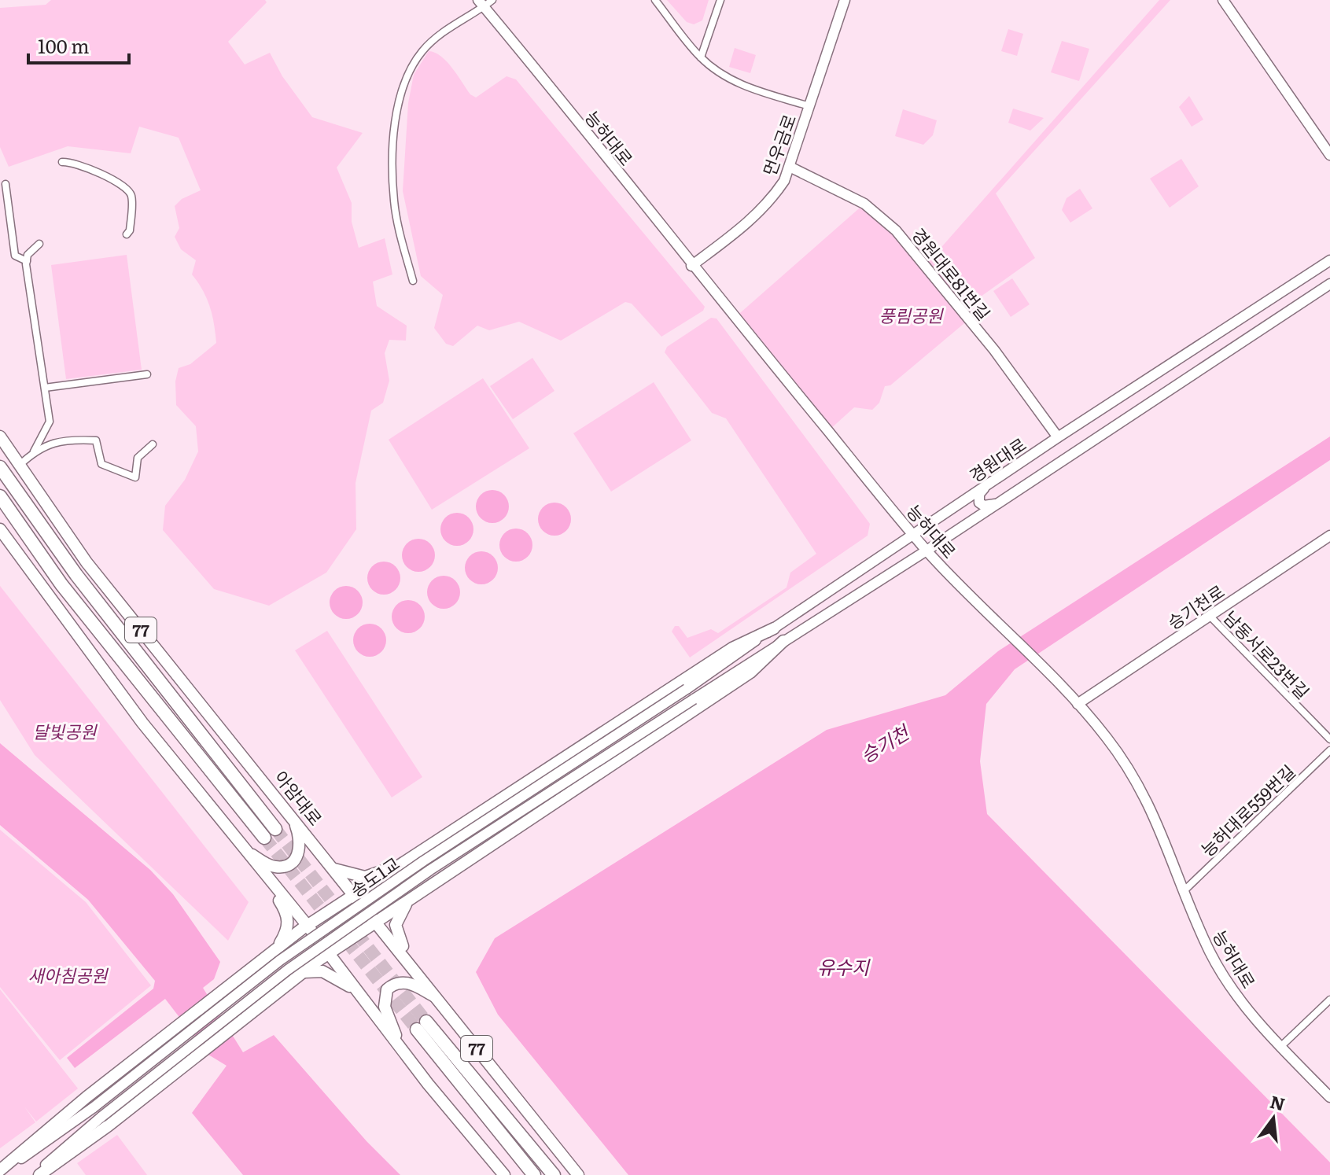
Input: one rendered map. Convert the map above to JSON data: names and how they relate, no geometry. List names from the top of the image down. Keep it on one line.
{"streets":{"main road":["능허대로","먼우금로","경원대로81번길","경원대로","승기천로","77","아암대로","송도1교"],"street":["남동서로23번길","능허대로559번길"]},"crossings":[["능허대로","먼우금로"],["능허대로","경원대로"],["능허대로","승기천로"],["능허대로","능허대로559번길"],["먼우금로","경원대로81번길"],["경원대로81번길","경원대로"],["경원대로","송도1교"],["승기천로","남동서로23번길"]],"water":["승기천","유수지"],"parks":["풍림공원","달빛공원","새아침공원"],"scale_bar":"100 m","north":"top"}
